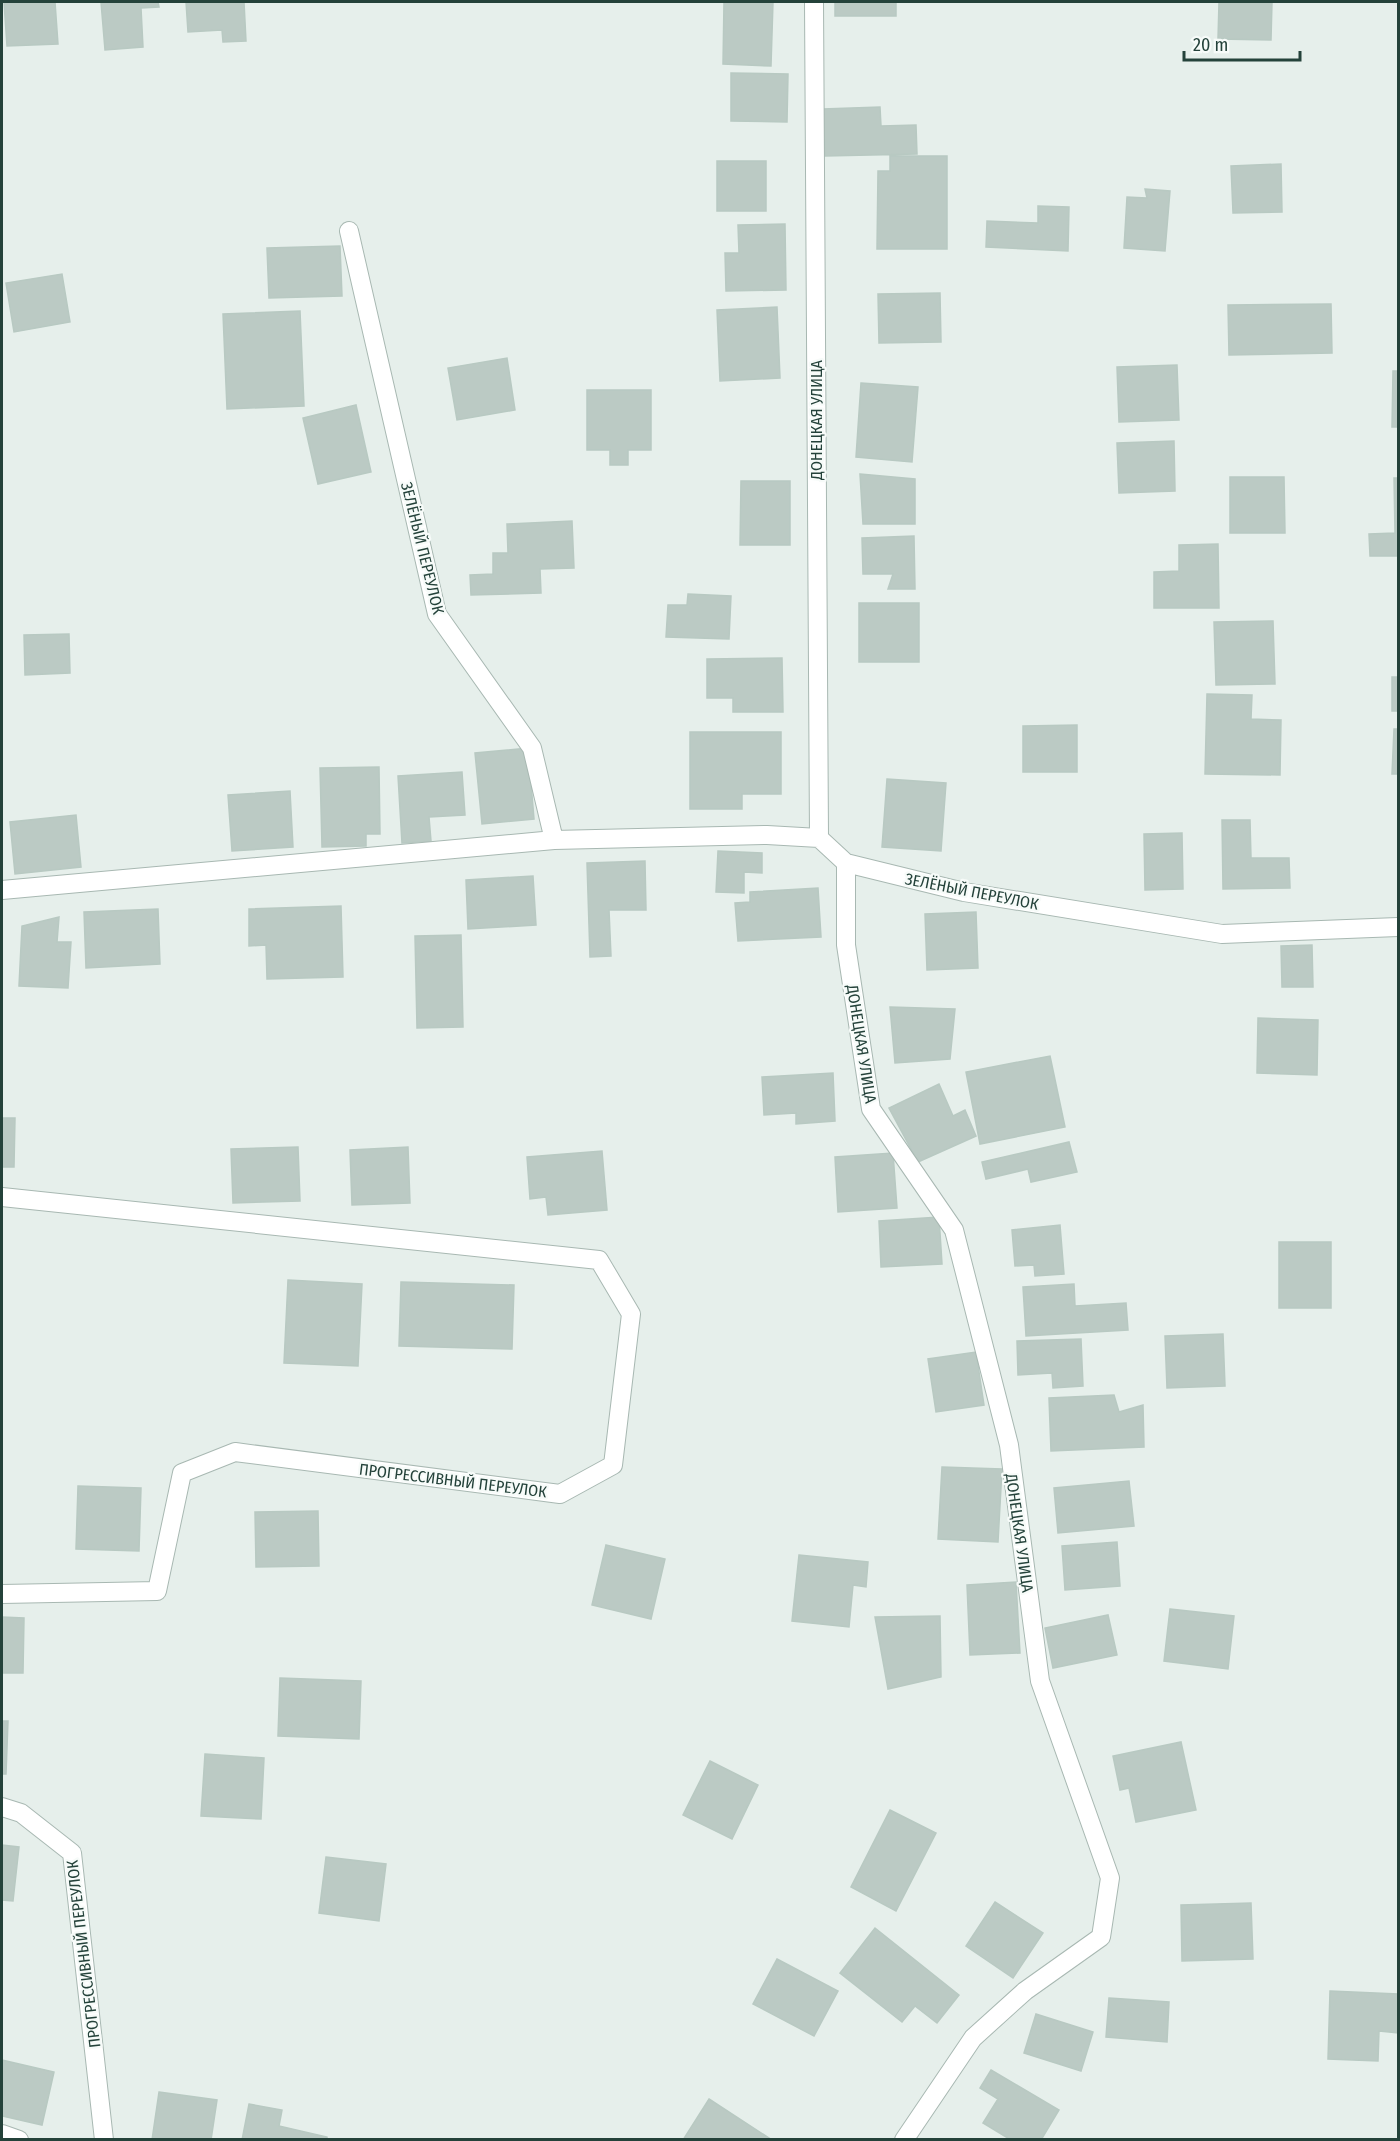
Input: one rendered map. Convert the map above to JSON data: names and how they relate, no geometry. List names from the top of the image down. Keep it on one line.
{"streets":{"street":["ДОНЕЦКАЯ УЛИЦА","ЗЕЛЁНЫЙ ПЕРЕУЛОК","ПРОГРЕССИВНЫЙ ПЕРЕУЛОК"]},"crossings":[["ДОНЕЦКАЯ УЛИЦА","ЗЕЛЁНЫЙ ПЕРЕУЛОК"]],"scale_bar":"20 m"}
